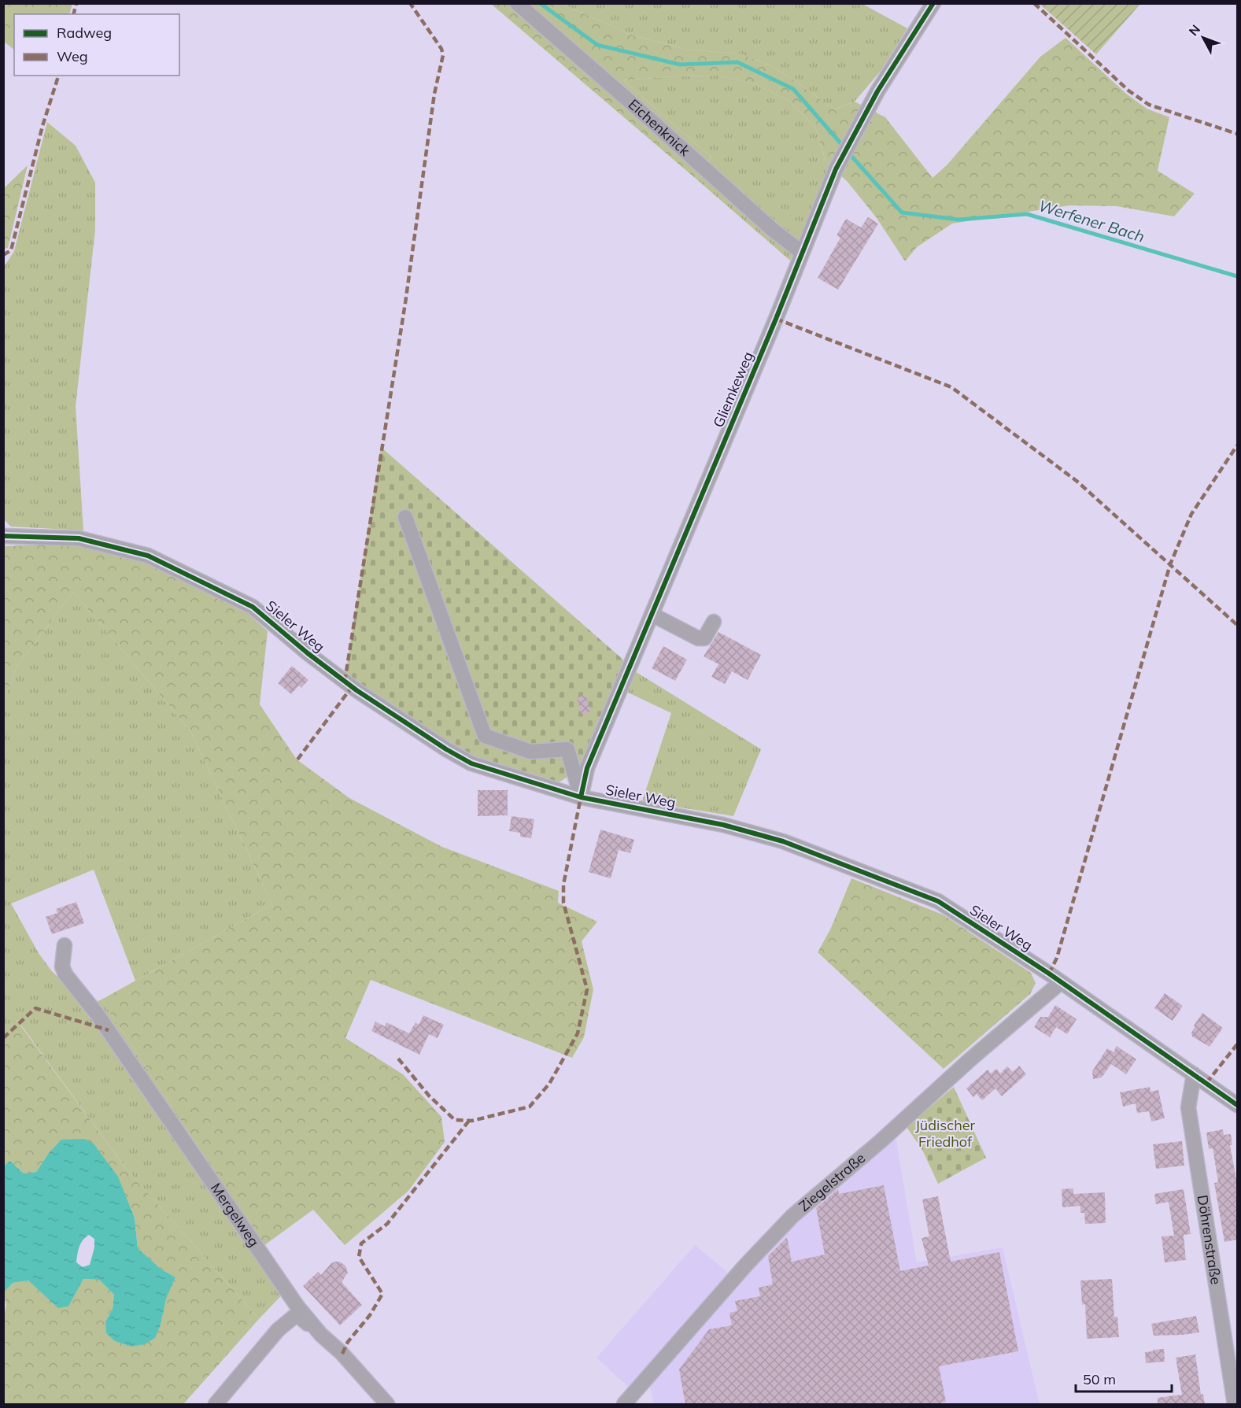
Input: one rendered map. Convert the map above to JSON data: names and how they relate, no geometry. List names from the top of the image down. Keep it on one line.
{"streets":{"street":["Eichenknick","Gliemkeweg","Sieler Weg","Ziegelstraße","Mergelweg","Döhrenstraße"]},"crossings":[["Eichenknick","Gliemkeweg"],["Gliemkeweg","Sieler Weg"],["Sieler Weg","Ziegelstraße"],["Sieler Weg","Döhrenstraße"]],"water":["Werfener Bach"],"parks":["Jüdischer Friedhof"],"legend":["Radweg","Weg"],"scale_bar":"50 m","north":"top left"}
